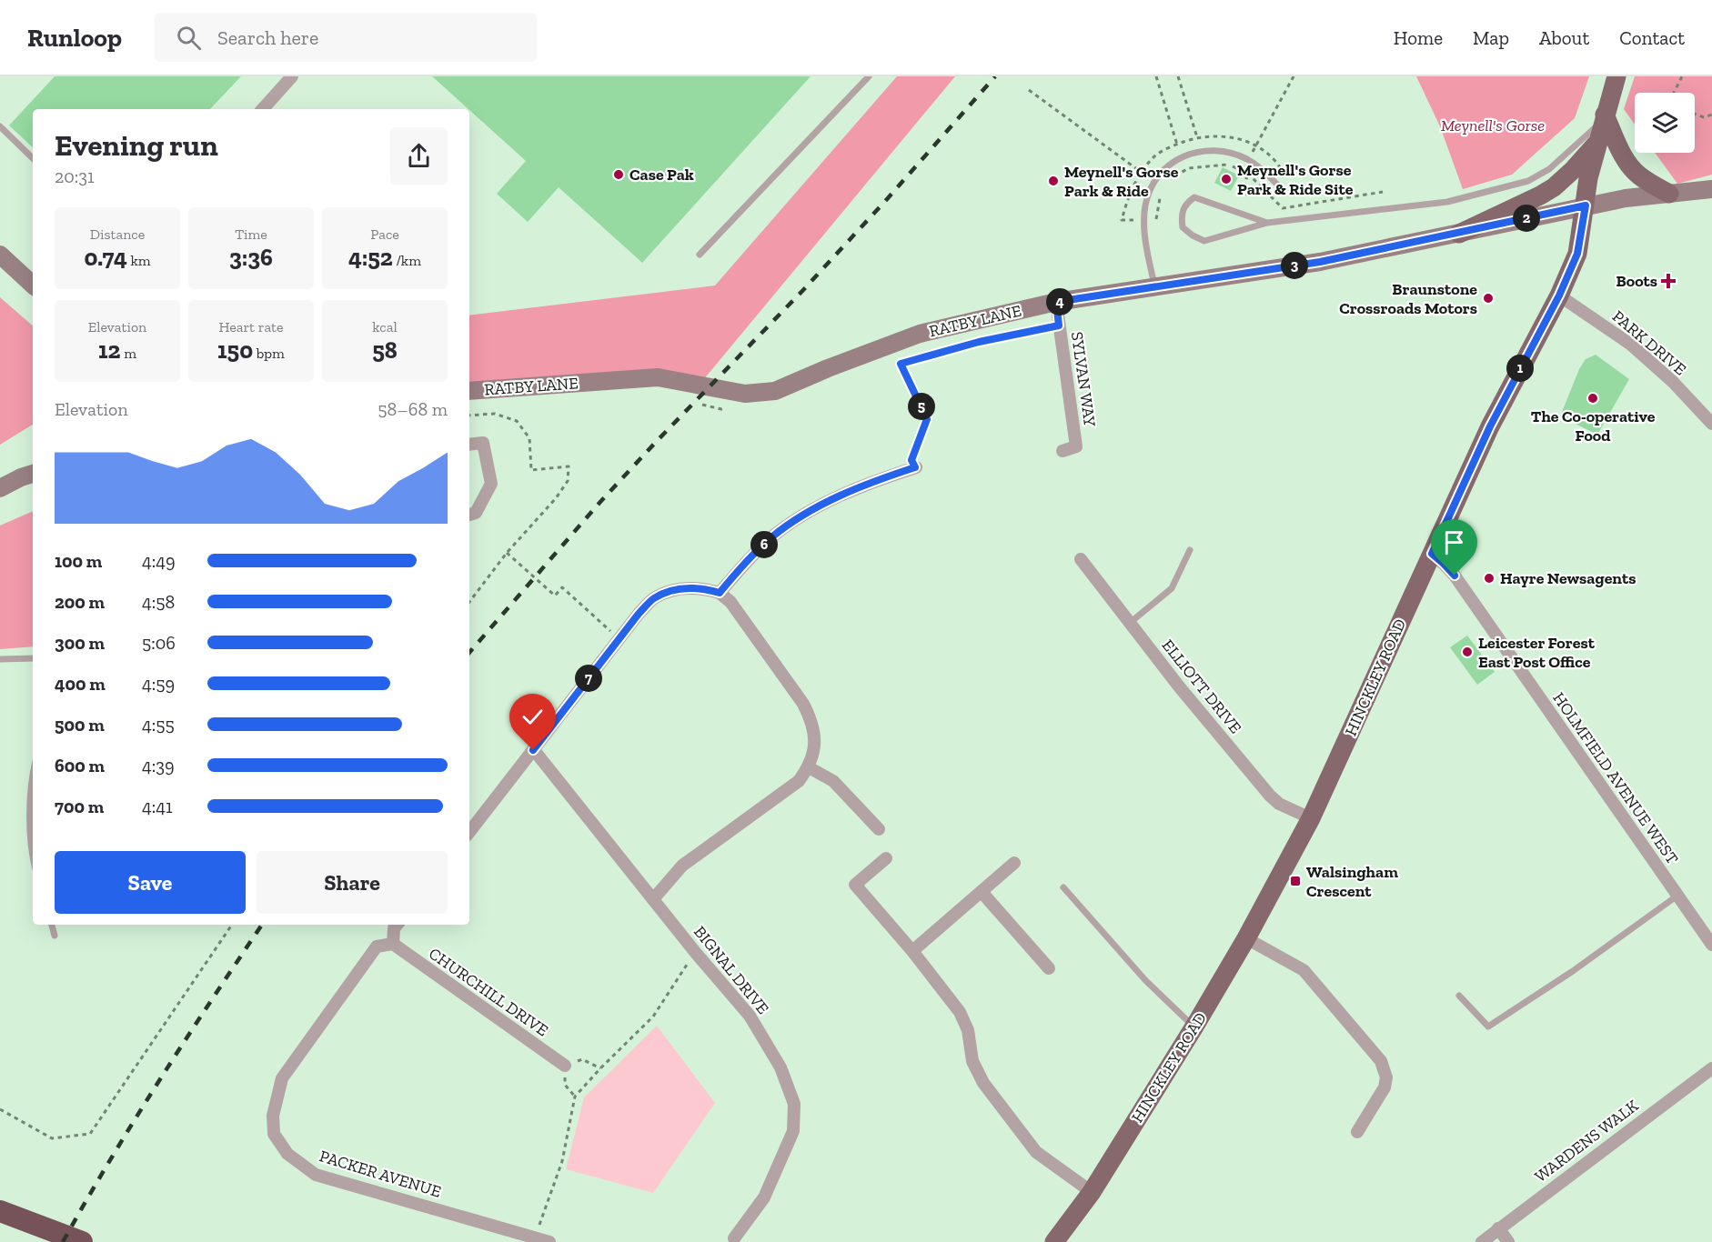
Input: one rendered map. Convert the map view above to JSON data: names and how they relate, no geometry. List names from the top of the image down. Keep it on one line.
{"streets":{"main road":["RATBY LANE","HINCKLEY ROAD"],"street":["PARK DRIVE","SYLVAN WAY","ELLIOTT DRIVE","HOLMFIELD AVENUE WEST","BIGNAL DRIVE","CHURCHILL DRIVE","WARDENS WALK","PACKER AVENUE"]},"crossings":[["RATBY LANE","SYLVAN WAY"],["RATBY LANE","HINCKLEY ROAD"],["PARK DRIVE","HINCKLEY ROAD"],["HINCKLEY ROAD","ELLIOTT DRIVE"],["HINCKLEY ROAD","HOLMFIELD AVENUE WEST"],["CHURCHILL DRIVE","PACKER AVENUE"]],"parks":["Meynell's Gorse"],"places":{"other":["Case Pak","Meynell's Gorse Park & Ride Site","Meynell's Gorse Park & Ride","Braunstone Crossroads Motors","The Co-operative Food","Hayre Newsagents","Leicester Forest East Post Office"],"health":["Boots"],"transit":["Walsingham Crescent"]},"page":{"header":"Runloop","search":"Search here","nav":["Home","Map","About","Contact"],"heading":["Evening run","20:31"],"stats":[["Distance","0.74 km"],["Time","3:36"],["Pace","4:52 /km"],["Elevation","12 m"],["Heart rate","150 bpm"],["kcal","58"]],"pins":["2","3","4","1","5","6","7"],"chart":["Elevation","58–68 m"],"list":[{"name":"100 m","note":"4:49"},{"name":"200 m","note":"4:58"},{"name":"300 m","note":"5:06"},{"name":"400 m","note":"4:59"},{"name":"500 m","note":"4:55"},{"name":"600 m","note":"4:39"},{"name":"700 m","note":"4:41"}],"buttons":["Save","Share"]}}
